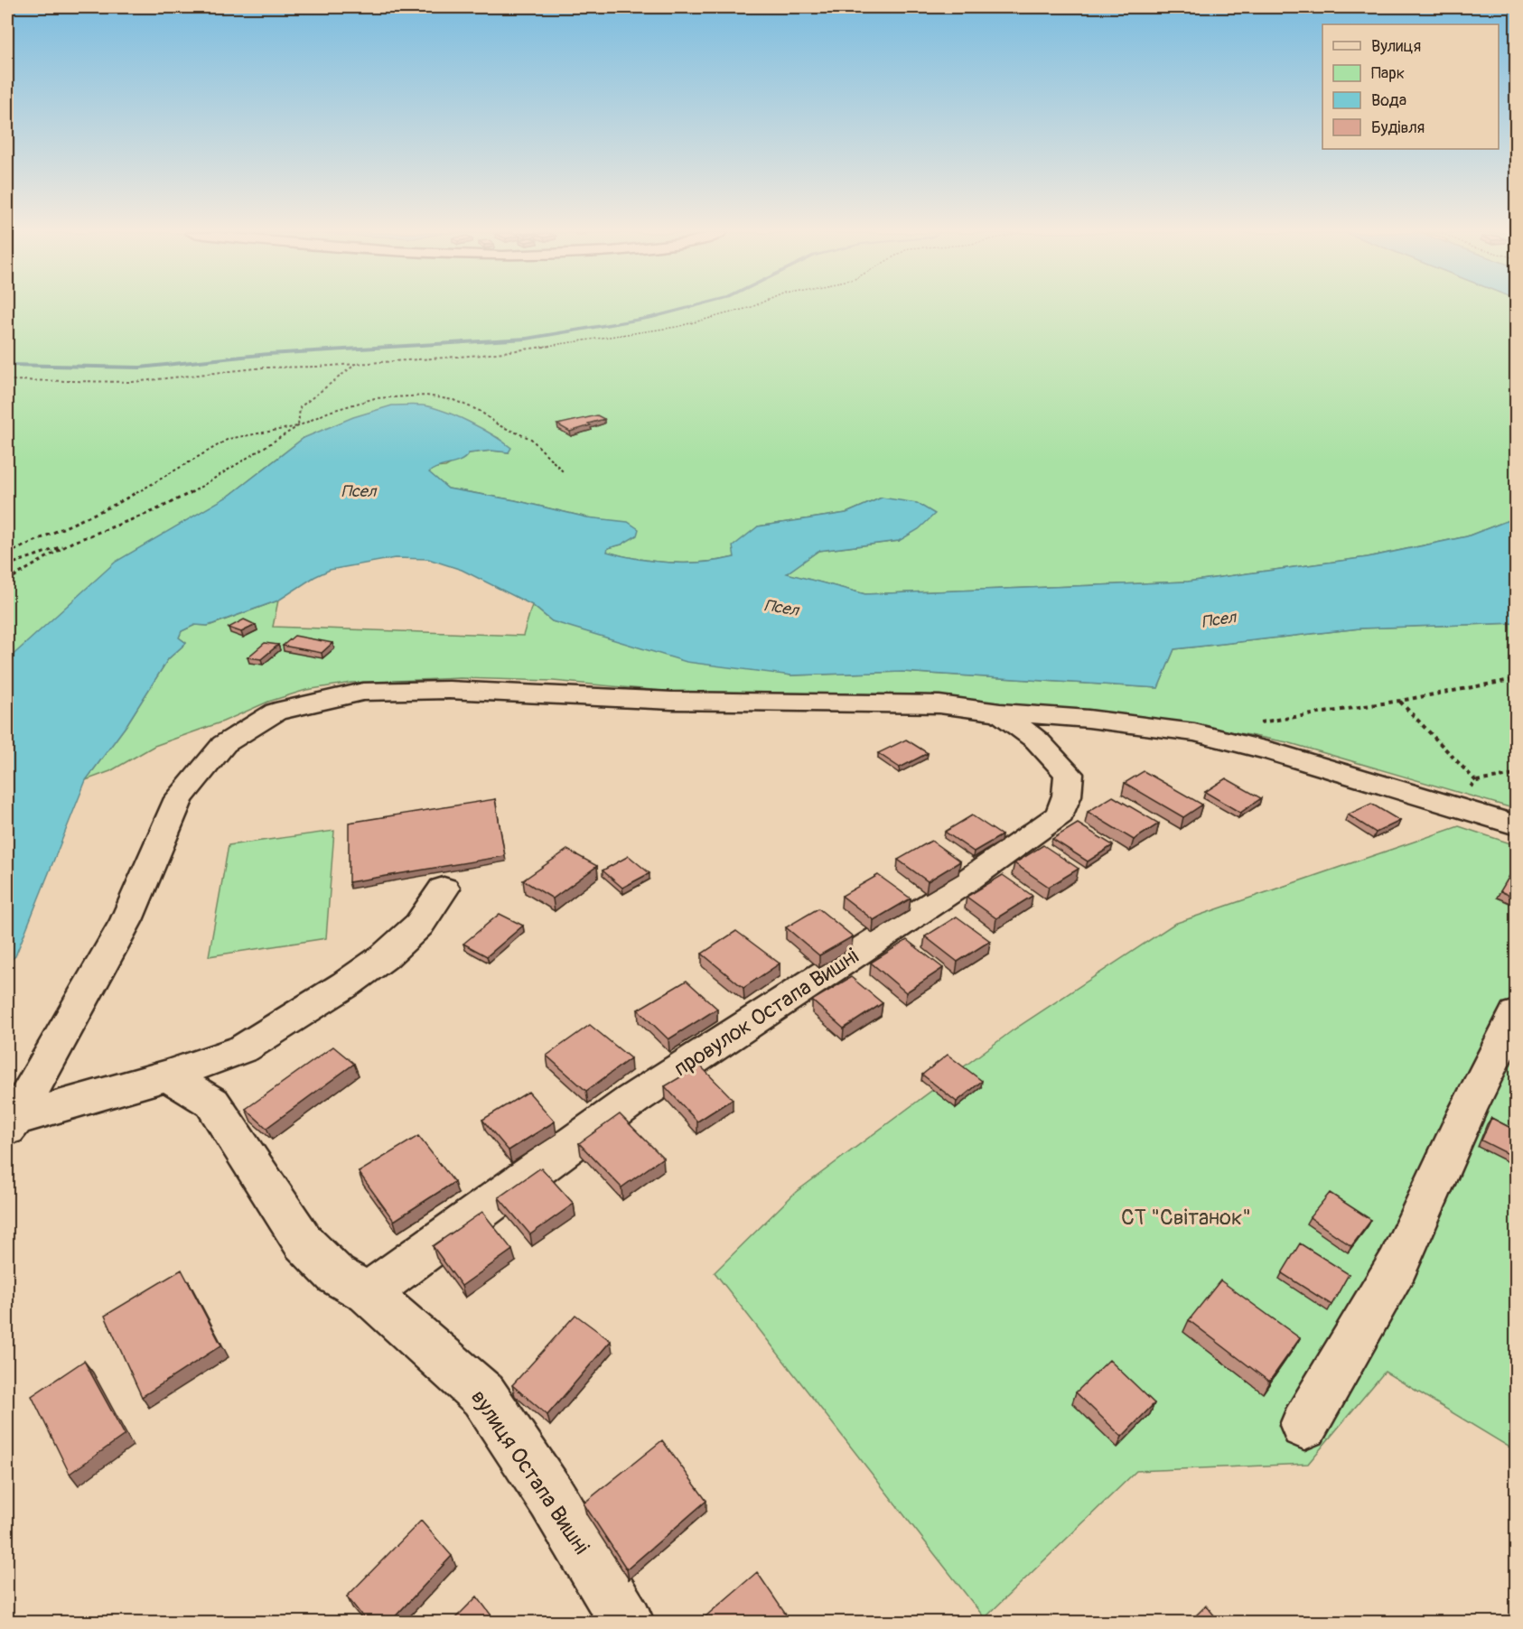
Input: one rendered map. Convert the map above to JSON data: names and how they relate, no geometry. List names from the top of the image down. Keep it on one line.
{"streets":{"street":["провулок Остапа Вишні","вулиця Остапа Вишні"]},"crossings":[["провулок Остапа Вишні","вулиця Остапа Вишні"]],"water":["Псел"],"parks":["СТ \"Світанок\""],"legend":["Вулиця","Парк","Вода","Будівля"]}
